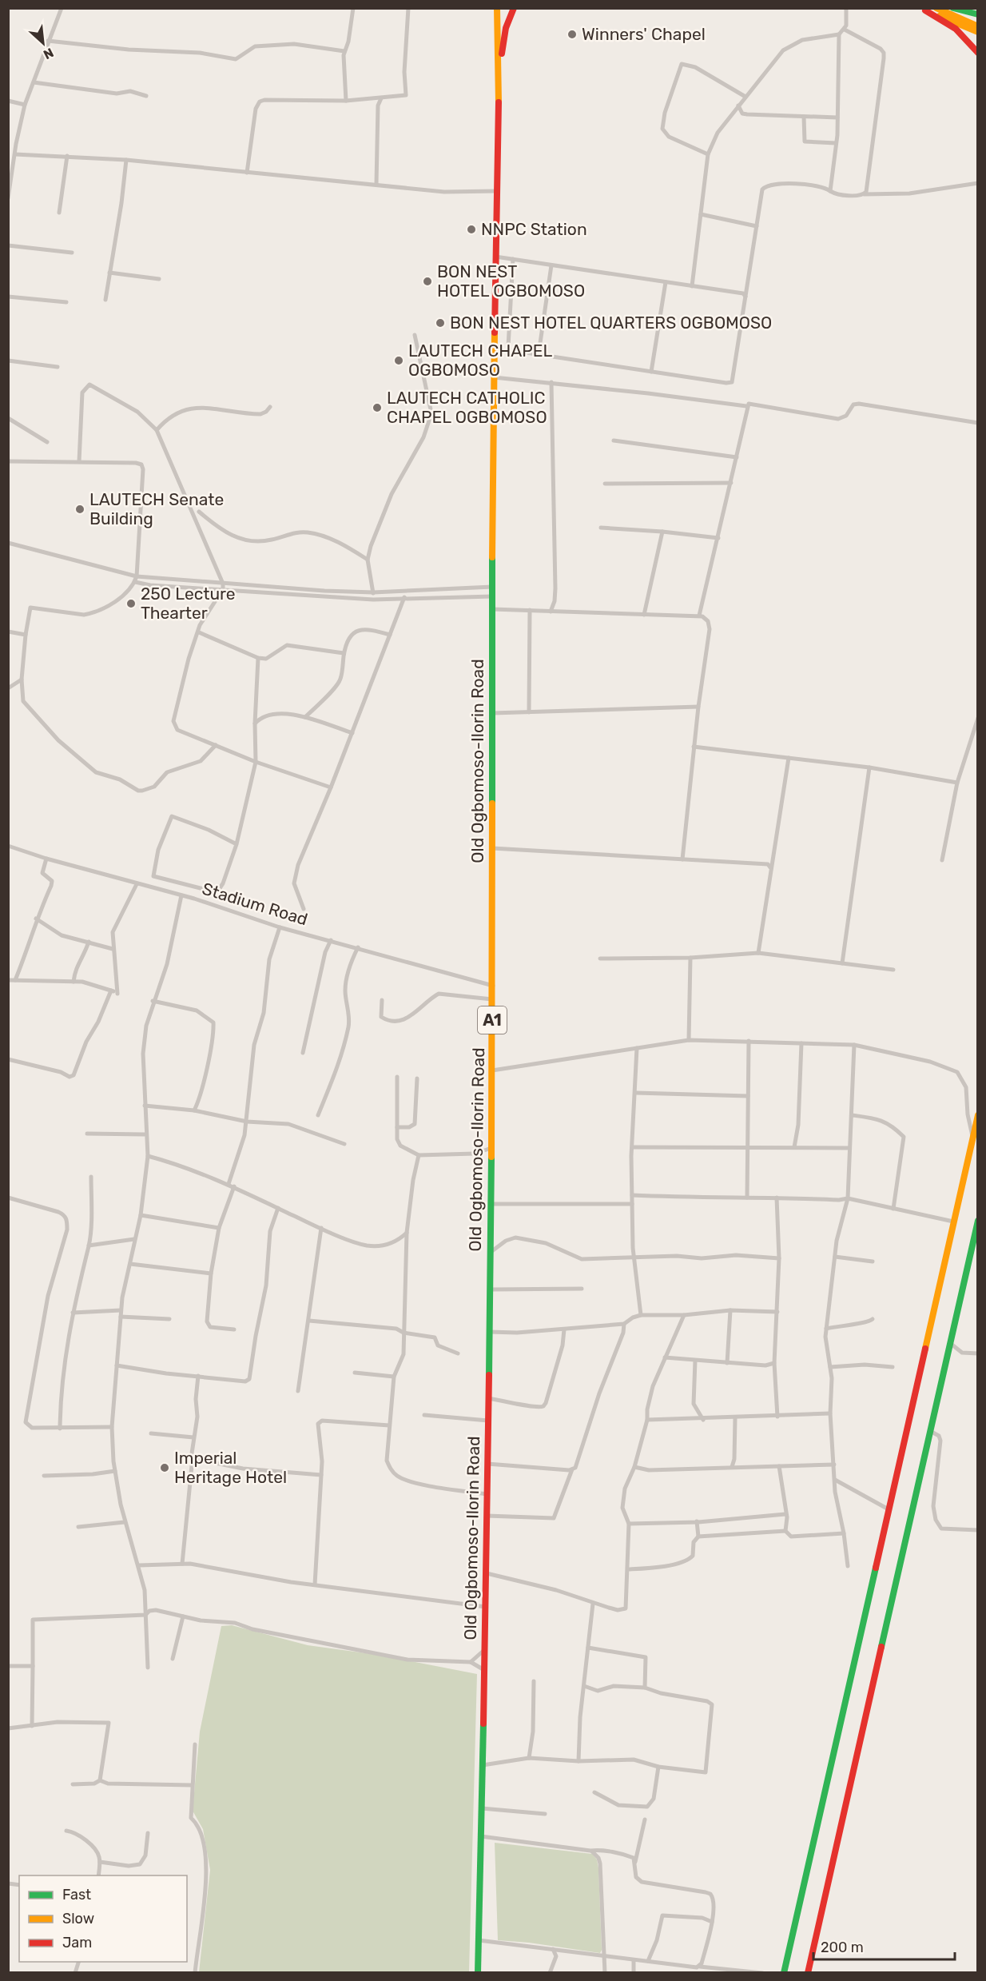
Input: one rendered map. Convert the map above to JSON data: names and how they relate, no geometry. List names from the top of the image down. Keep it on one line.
{"streets":{"main road":["Old Ogbomoso-Ilorin Road","A1"],"street":["Stadium Road"]},"crossings":[["Old Ogbomoso-Ilorin Road","Stadium Road"],["Old Ogbomoso-Ilorin Road","A1"]],"places":["Winners' Chapel","NNPC Station","BON NEST HOTEL OGBOMOSO","BON NEST HOTEL QUARTERS OGBOMOSO","LAUTECH CHAPEL OGBOMOSO","LAUTECH CATHOLIC CHAPEL OGBOMOSO","LAUTECH Senate Building","250 Lecture Thearter","Imperial Heritage Hotel"],"legend":["Fast","Slow","Jam"],"scale_bar":"200 m","north":"bottom right"}
